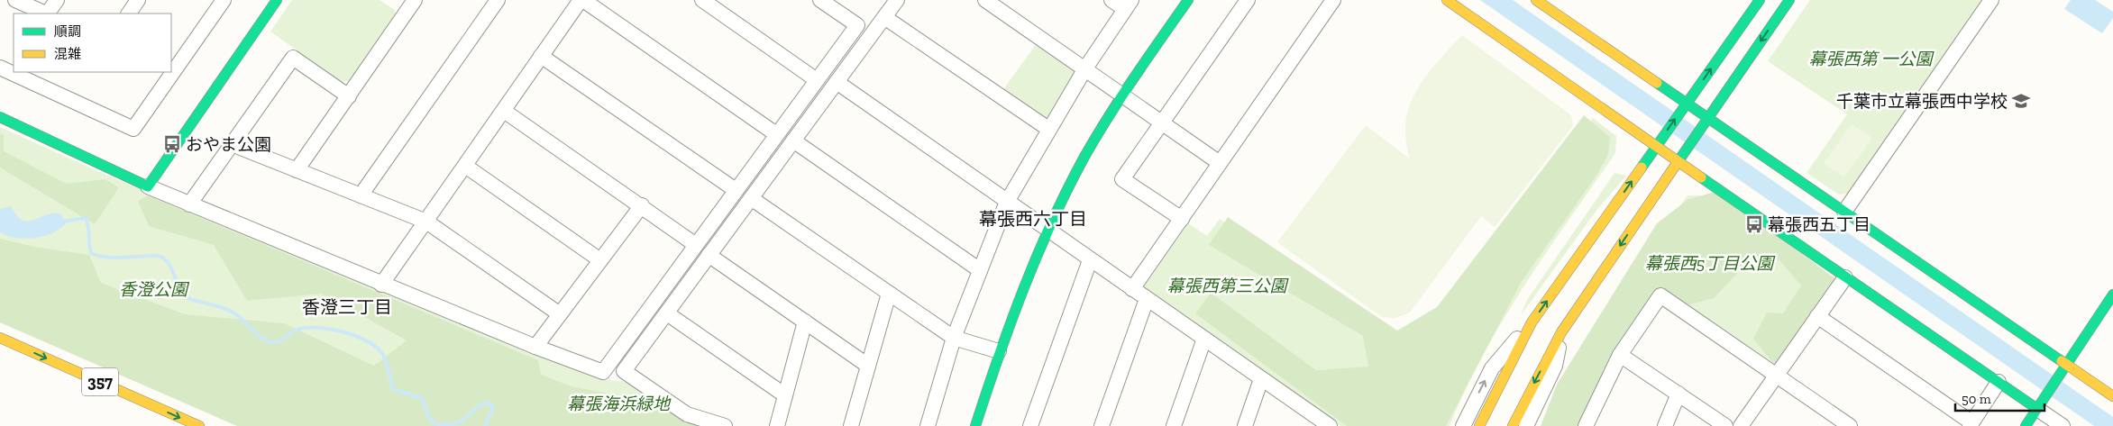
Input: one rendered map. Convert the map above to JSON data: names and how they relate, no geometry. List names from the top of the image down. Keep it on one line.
{"streets":{"main road":["357"]},"districts":["幕張西六丁目","香澄三丁目"],"parks":["幕張西第 一公園","幕張西5丁目公園","幕張西第三公園","香澄公園","幕張海浜緑地"],"places":{"school or university":["千葉市立幕張西中学校"],"bus stop":["おやま公園","幕張西五丁目"]},"legend":["順調","混雑"],"scale_bar":"50 m"}
